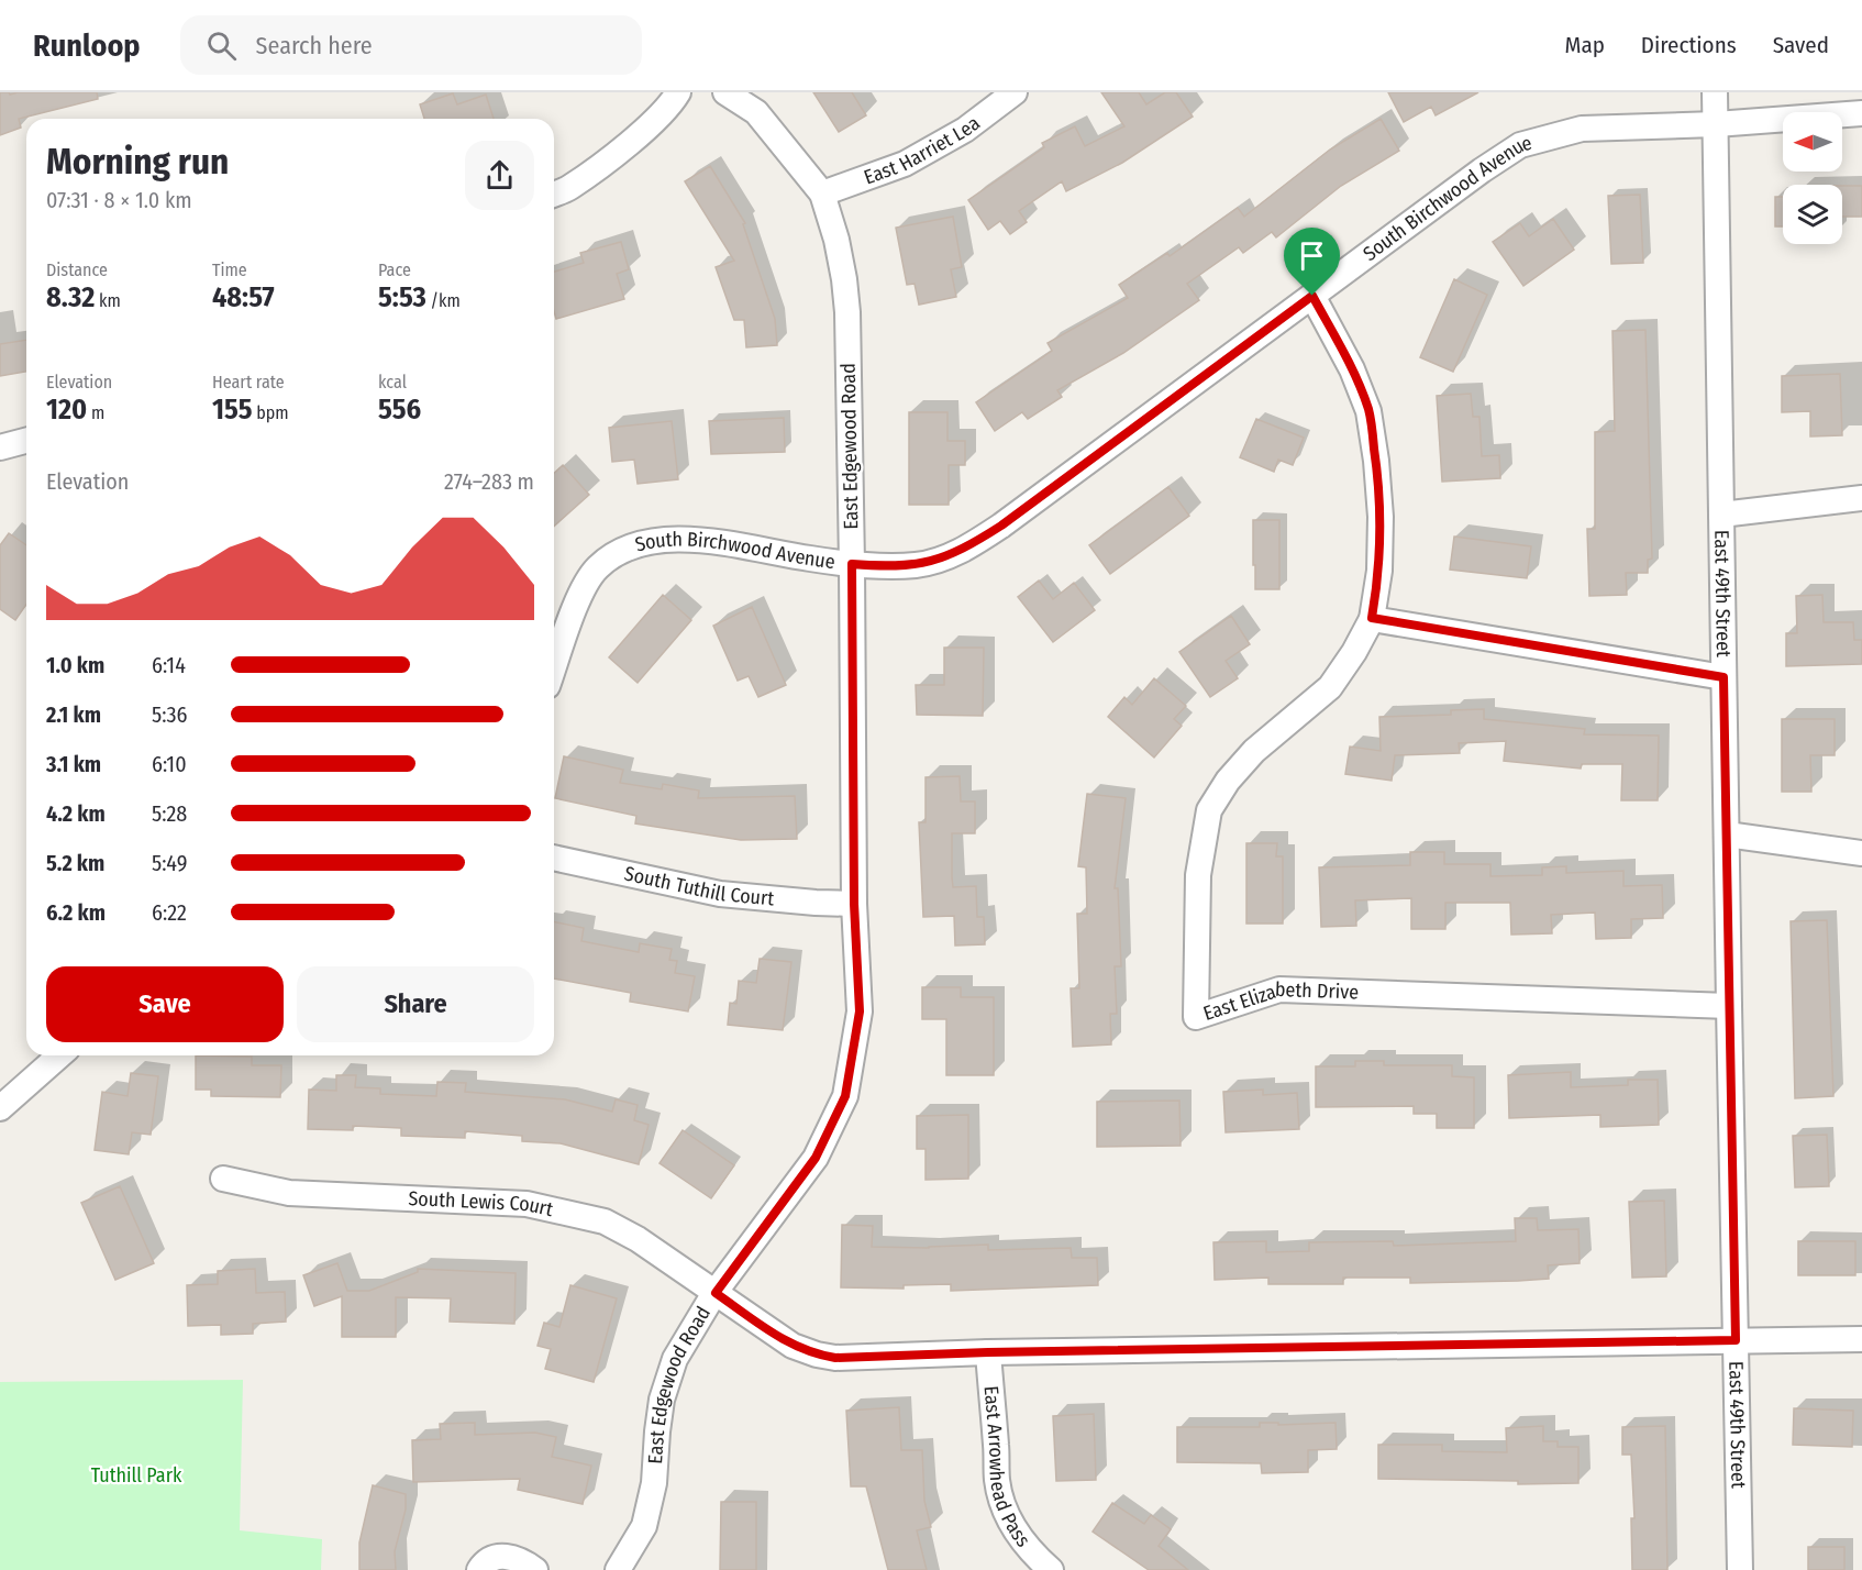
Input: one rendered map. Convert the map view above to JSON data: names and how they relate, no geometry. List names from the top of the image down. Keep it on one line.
{"streets":{"street":["East Harriet Lea","South Birchwood Avenue","East Edgewood Road","East 49th Street","South Tuthill Court","East Elizabeth Drive","South Lewis Court","East Arrowhead Pass"]},"crossings":[["East Harriet Lea","East Edgewood Road"],["South Birchwood Avenue","East Edgewood Road"],["South Birchwood Avenue","East 49th Street"],["South Birchwood Avenue","East Elizabeth Drive"],["East Edgewood Road","South Tuthill Court"],["East Edgewood Road","South Lewis Court"],["East 49th Street","East Elizabeth Drive"],["East 49th Street","South Lewis Court"],["South Lewis Court","East Arrowhead Pass"]],"parks":["Tuthill Park"],"north":"left","page":{"header":"Runloop","search":"Search here","nav":["Map","Directions","Saved"],"heading":["Morning run","07:31 · 8 × 1.0 km"],"stats":[["Distance","8.32 km"],["Time","48:57"],["Pace","5:53 /km"],["Elevation","120 m"],["Heart rate","155 bpm"],["kcal","556"]],"chart":["Elevation","274–283 m"],"list":[{"name":"1.0 km","note":"6:14"},{"name":"2.1 km","note":"5:36"},{"name":"3.1 km","note":"6:10"},{"name":"4.2 km","note":"5:28"},{"name":"5.2 km","note":"5:49"},{"name":"6.2 km","note":"6:22"}],"buttons":["Save","Share"]}}
